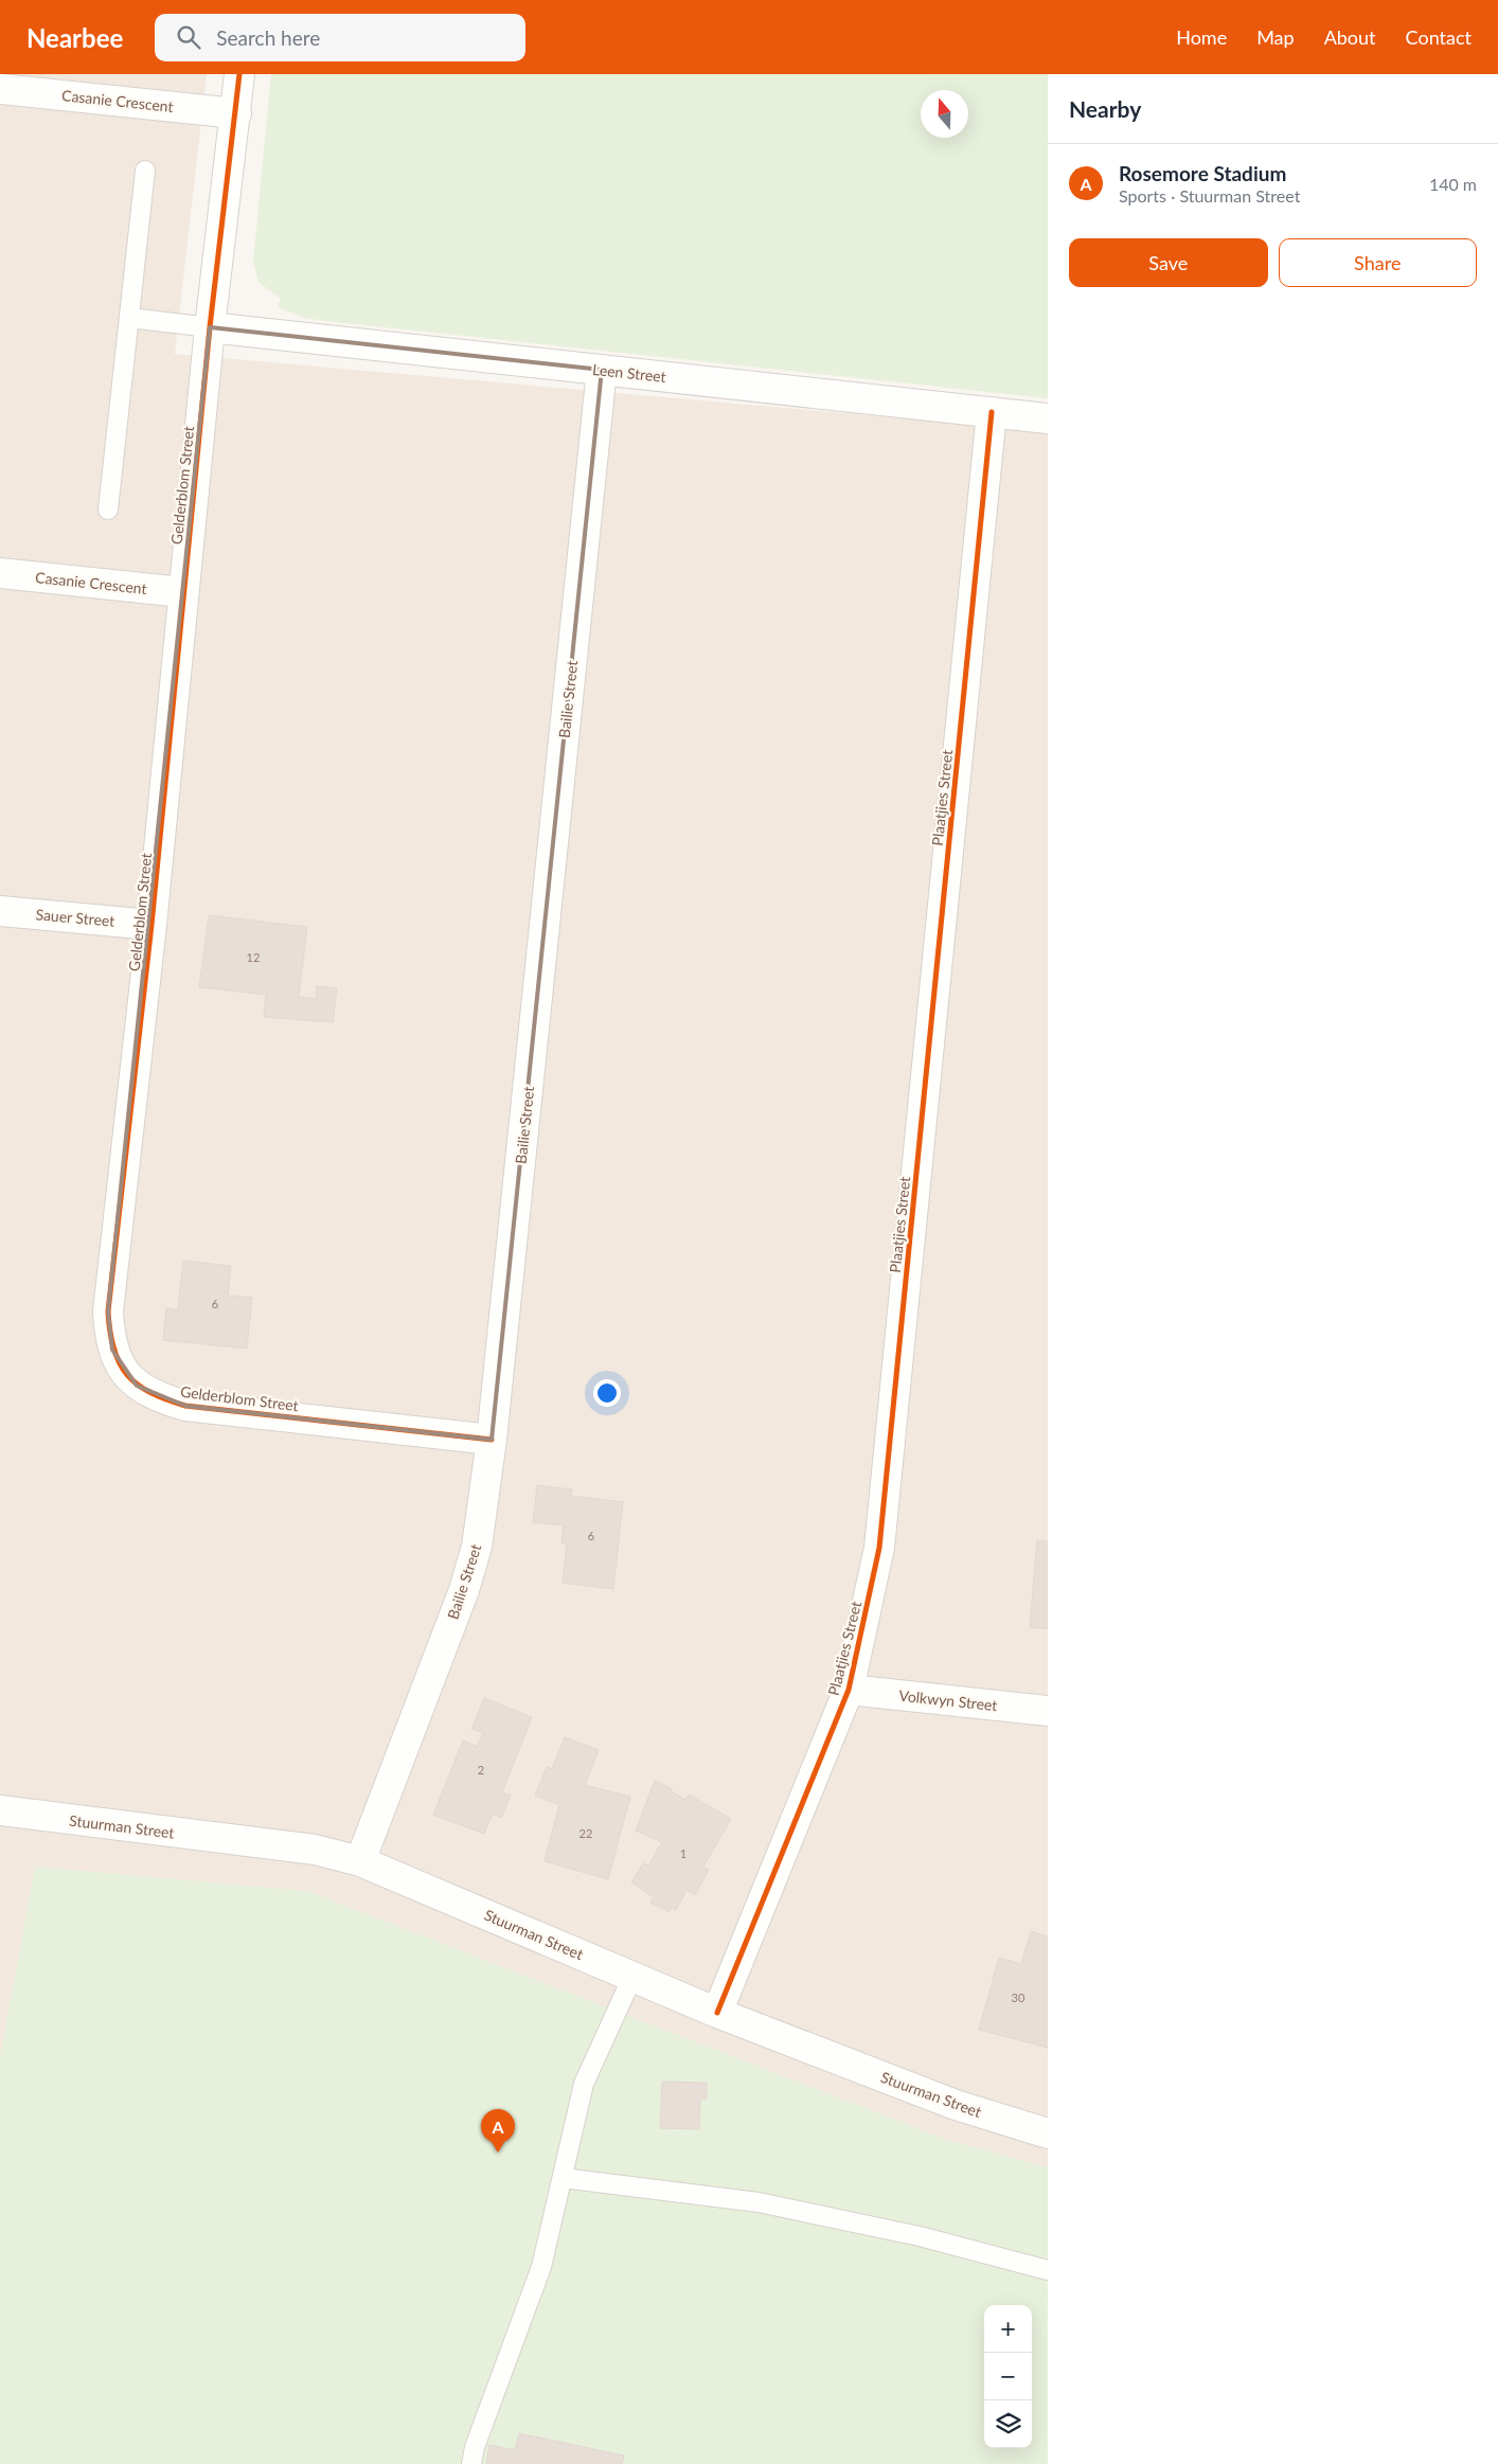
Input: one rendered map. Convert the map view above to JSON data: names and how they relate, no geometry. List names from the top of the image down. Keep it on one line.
{"streets":{"street":["Casanie Crescent","Leen Street","Gelderblom Street","Bailie Street","Plaatjies Street","Sauer Street","Volkwyn Street","Stuurman Street"]},"crossings":[["Casanie Crescent","Gelderblom Street"],["Leen Street","Gelderblom Street"],["Leen Street","Bailie Street"],["Leen Street","Plaatjies Street"],["Gelderblom Street","Bailie Street"],["Gelderblom Street","Sauer Street"],["Bailie Street","Stuurman Street"],["Plaatjies Street","Volkwyn Street"],["Plaatjies Street","Stuurman Street"]],"house_numbers":["12","6","6","2","22","1","30"],"north":"top","page":{"header":"Nearbee","search":"Search here","nav":["Home","Map","About","Contact"],"heading":"Nearby","list":[{"mark":"A","name":"Rosemore Stadium","note":"Sports · Stuurman Street","value":"140 m"}],"buttons":["Save","Share"],"pins":"A","map_buttons":["+","−"]}}
